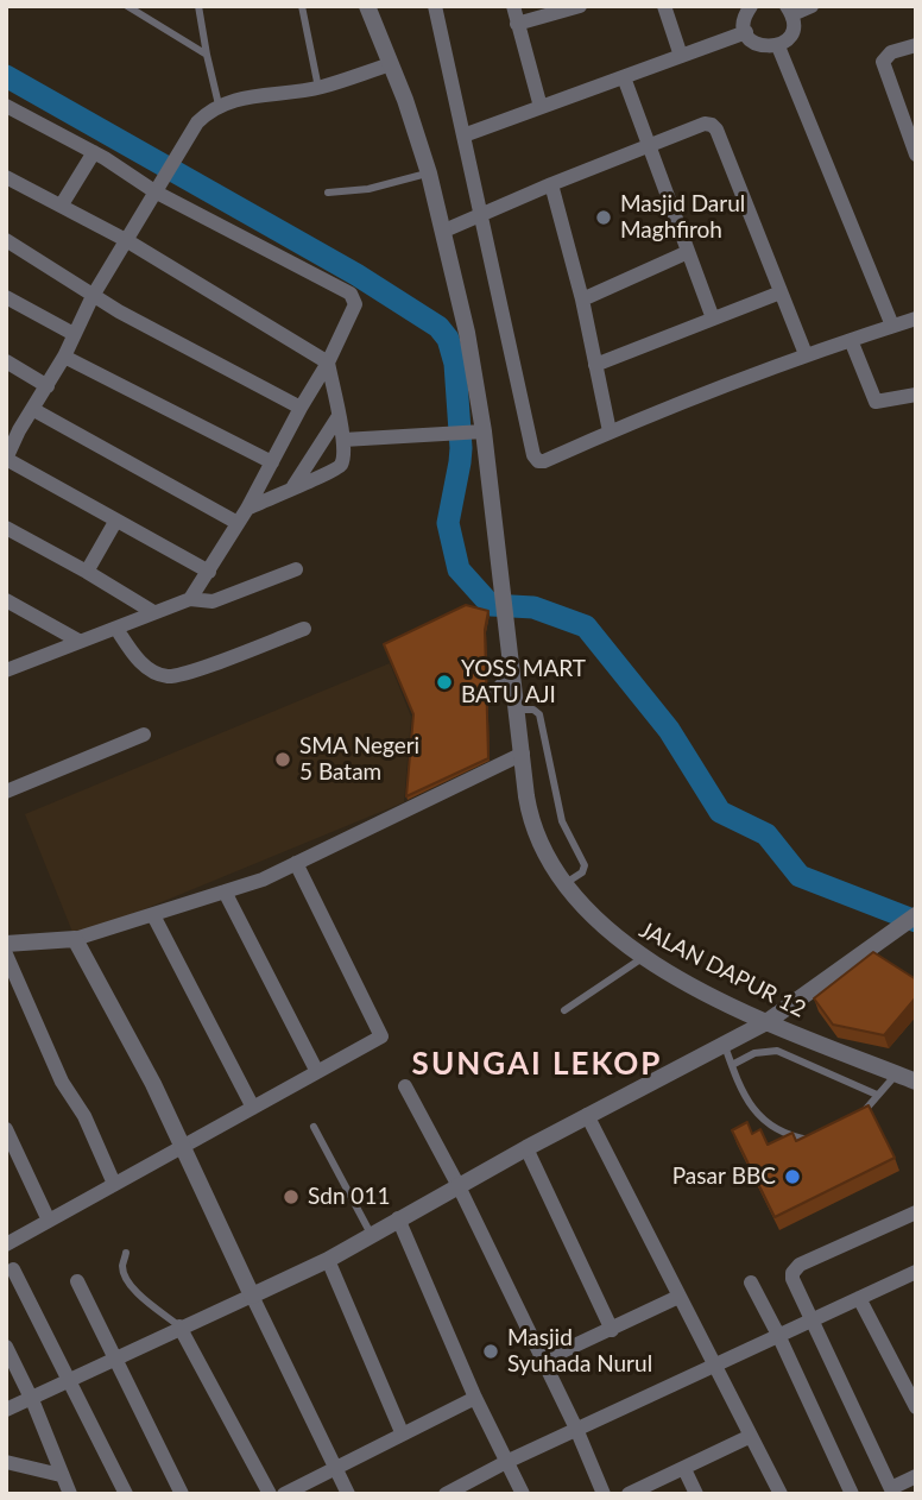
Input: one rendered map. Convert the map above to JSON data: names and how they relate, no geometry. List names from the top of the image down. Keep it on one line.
{"streets":{"street":["JALAN DAPUR 12"]},"districts":["SUNGAI LEKOP"],"places":["Masjid Darul Maghfiroh","YOSS MART BATU AJI","SMA Negeri 5 Batam","Pasar BBC","Sdn 011","Masjid Syuhada Nurul"]}
